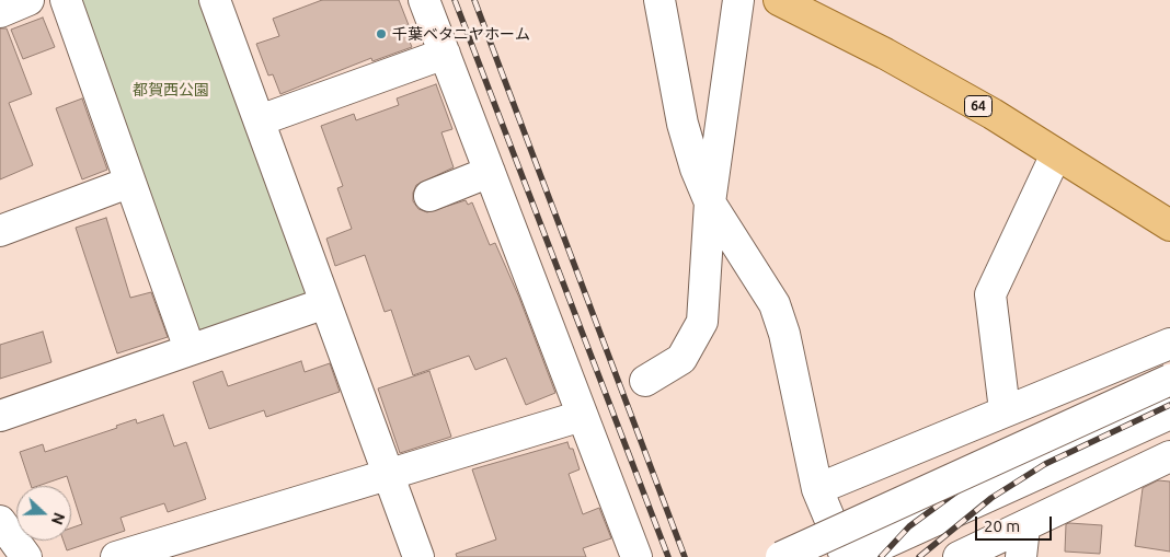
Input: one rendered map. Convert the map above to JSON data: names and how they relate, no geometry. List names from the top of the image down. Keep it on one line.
{"streets":{"main road":["64"]},"parks":["都賀西公園"],"places":["千葉ベタニヤホーム"],"scale_bar":"20 m","north":"right"}
